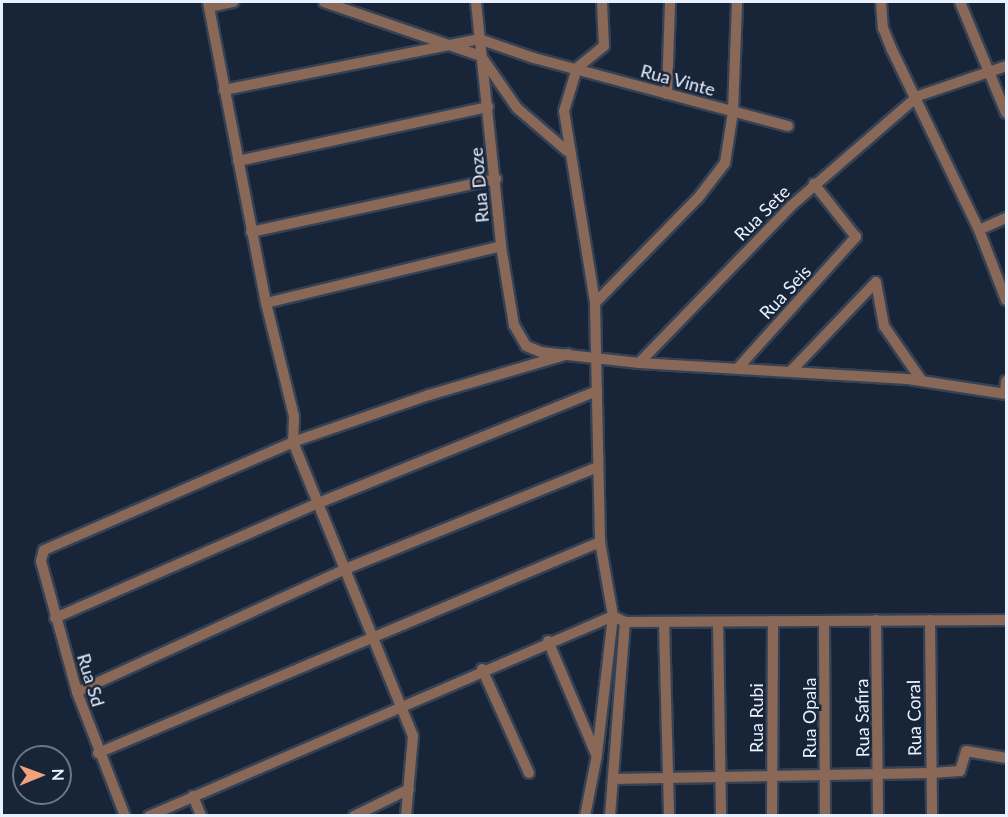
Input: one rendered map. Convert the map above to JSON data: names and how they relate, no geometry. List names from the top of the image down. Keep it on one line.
{"streets":{"street":["Rua Vinte","Rua Doze","Rua Sete","Rua Seis","Rua Sd","Rua Rubi","Rua Opala","Rua Safira","Rua Coral"]},"crossings":[["Rua Vinte","Rua Doze"],["Rua Sete","Rua Seis"]],"north":"right"}
